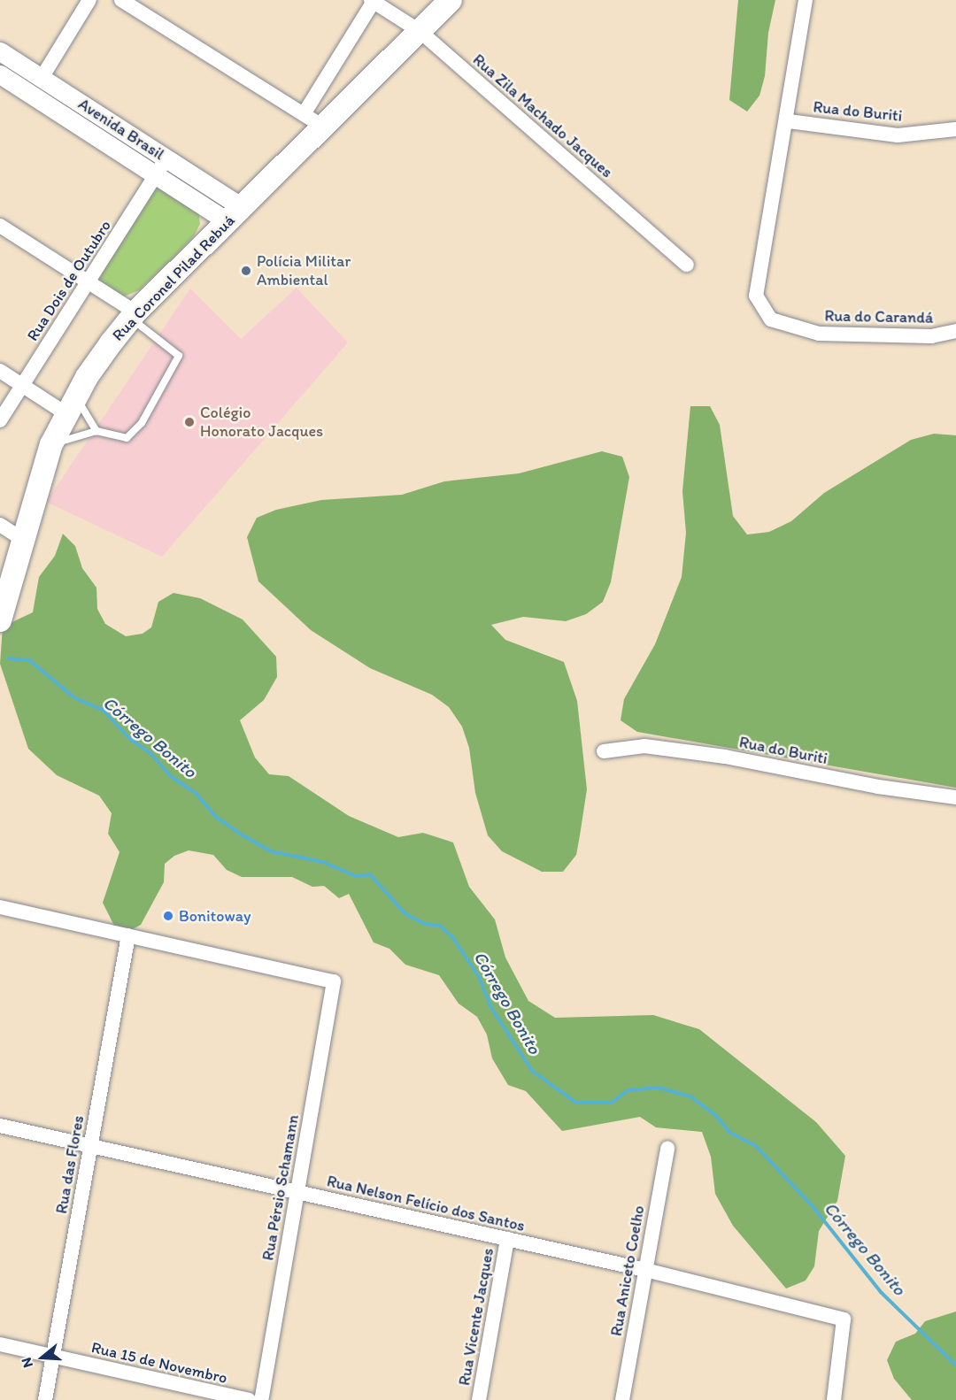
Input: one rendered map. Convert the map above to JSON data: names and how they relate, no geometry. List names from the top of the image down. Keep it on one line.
{"streets":{"main road":["Rua Coronel Pilad Rebuá"],"street":["Rua do Buriti","Rua Zila Machado Jacques","Avenida Brasil","Rua Dois de Outubro","Rua do Carandá","Rua das Flores","Rua Pérsio Schamann","Rua Nelson Felício dos Santos","Rua Aniceto Coelho","Rua Vicente Jacques","Rua 15 de Novembro"]},"crossings":[["Rua do Buriti","Rua do Carandá"],["Rua Zila Machado Jacques","Rua Coronel Pilad Rebuá"],["Avenida Brasil","Rua Coronel Pilad Rebuá"],["Avenida Brasil","Rua Dois de Outubro"],["Rua das Flores","Rua Pérsio Schamann"],["Rua das Flores","Rua Nelson Felício dos Santos"],["Rua das Flores","Rua 15 de Novembro"],["Rua Pérsio Schamann","Rua Nelson Felício dos Santos"],["Rua Nelson Felício dos Santos","Rua Aniceto Coelho"],["Rua Nelson Felício dos Santos","Rua Vicente Jacques"]],"water":["Córrego Bonito"],"places":["Polícia Militar Ambiental","Colégio Honorato Jacques","Bonitoway"],"north":"left"}
